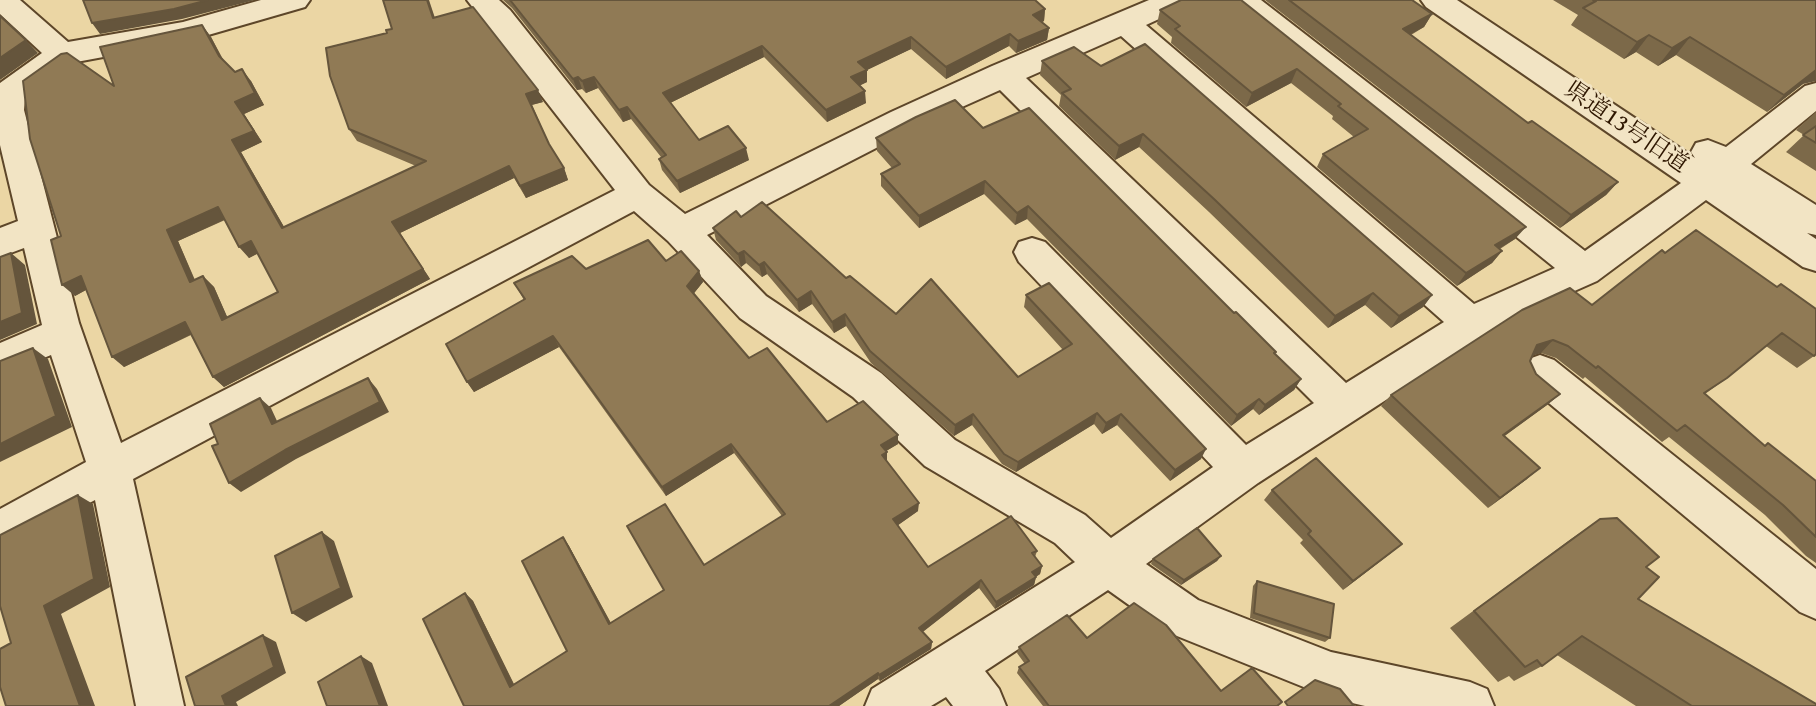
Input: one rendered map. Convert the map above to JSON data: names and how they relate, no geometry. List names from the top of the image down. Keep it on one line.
{"streets":{"street":["県道13号旧道"]}}
